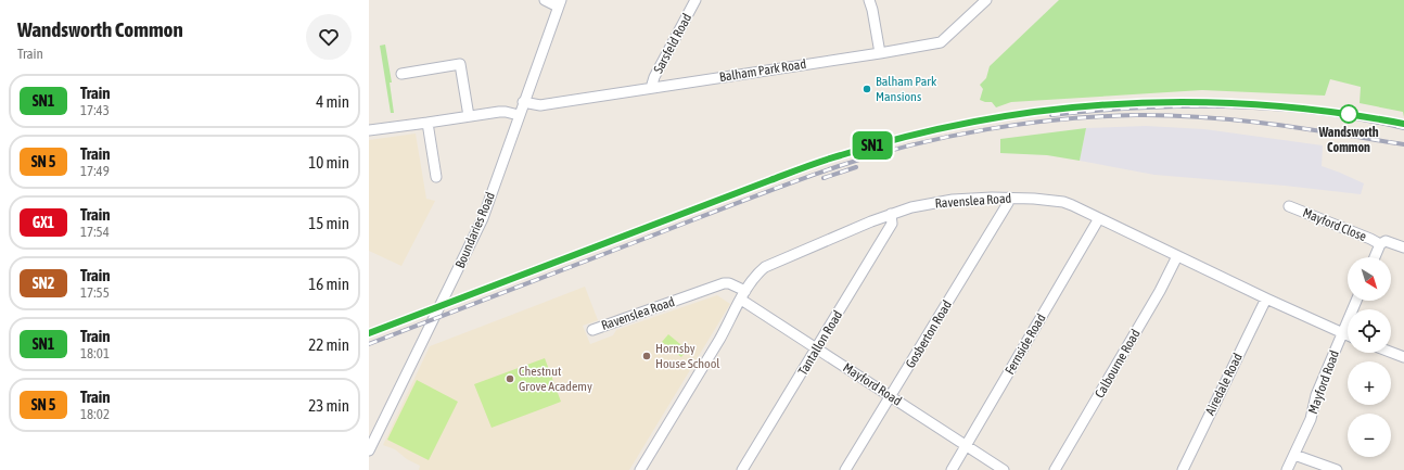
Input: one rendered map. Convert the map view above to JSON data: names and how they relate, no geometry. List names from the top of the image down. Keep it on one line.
{"streets":{"street":["Sarsfeld Road","Balham Park Road","Ravenslea Road","Mayford Close","Boundaries Road","Gosberton Road","Tantallon Road","Fernside Road","Calbourne Road","Mayford Road","Airedale Road"]},"crossings":[["Sarsfeld Road","Balham Park Road"],["Balham Park Road","Boundaries Road"],["Ravenslea Road","Gosberton Road"],["Ravenslea Road","Tantallon Road"],["Ravenslea Road","Fernside Road"],["Ravenslea Road","Calbourne Road"],["Ravenslea Road","Mayford Road"],["Ravenslea Road","Airedale Road"],["Gosberton Road","Mayford Road"],["Tantallon Road","Mayford Road"],["Fernside Road","Mayford Road"]],"places":["Balham Park Mansions","Wandsworth Common","Hornsby House School","Chestnut Grove Academy"],"north":"bottom right","page":{"heading":["Wandsworth Common","Train"],"on_map":"SN1","list":[{"mark":"SN1","name":"Train","note":"17:43","value":"4 min"},{"mark":"SN 5","name":"Train","note":"17:49","value":"10 min"},{"mark":"GX1","name":"Train","note":"17:54","value":"15 min"},{"mark":"SN2","name":"Train","note":"17:55","value":"16 min"},{"mark":"SN1","name":"Train","note":"18:01","value":"22 min"},{"mark":"SN 5","name":"Train","note":"18:02","value":"23 min"}],"map_buttons":["+","−"]}}
